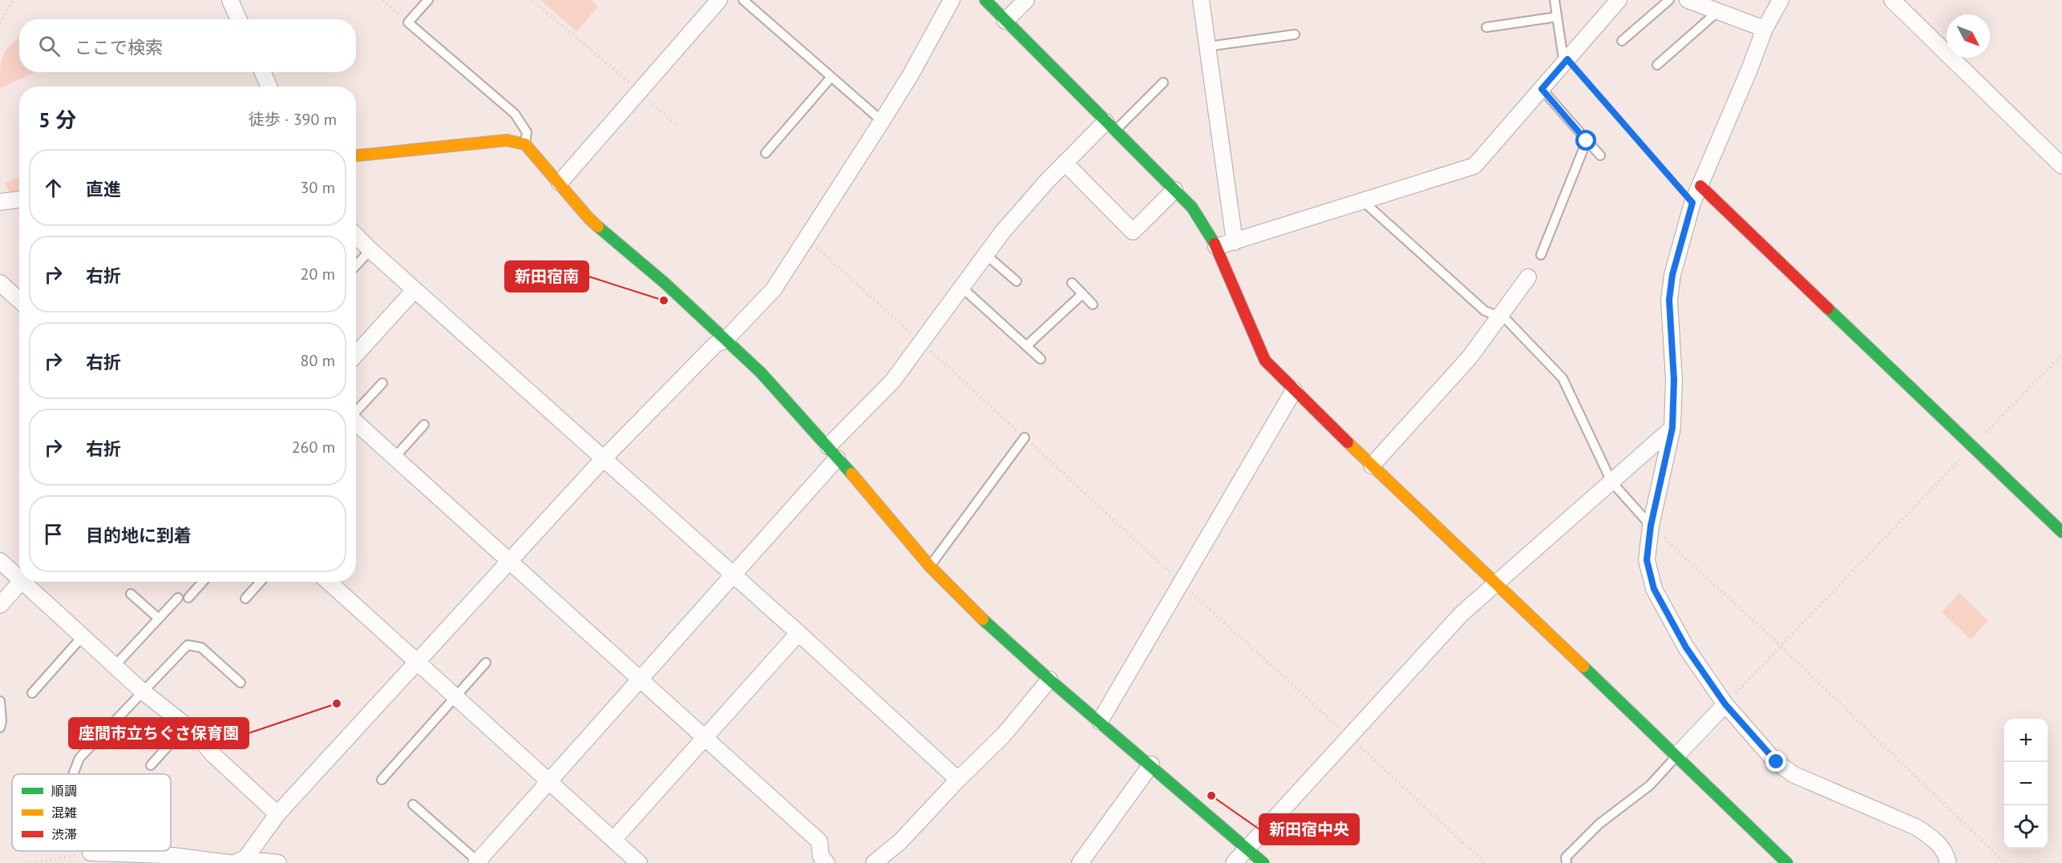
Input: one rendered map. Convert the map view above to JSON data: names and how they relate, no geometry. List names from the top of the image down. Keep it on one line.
{"places":["新田宿南","座間市立ちぐさ保育園","新田宿中央"],"legend":["順調","混雑","渋滞"],"north":"bottom right","page":{"search":"ここで検索","heading":["5 分","徒歩 · 390 m"],"list":[["直進","30 m"],["右折","20 m"],["右折","80 m"],["右折","260 m"],"目的地に到着"],"map_buttons":["+","−"]}}
